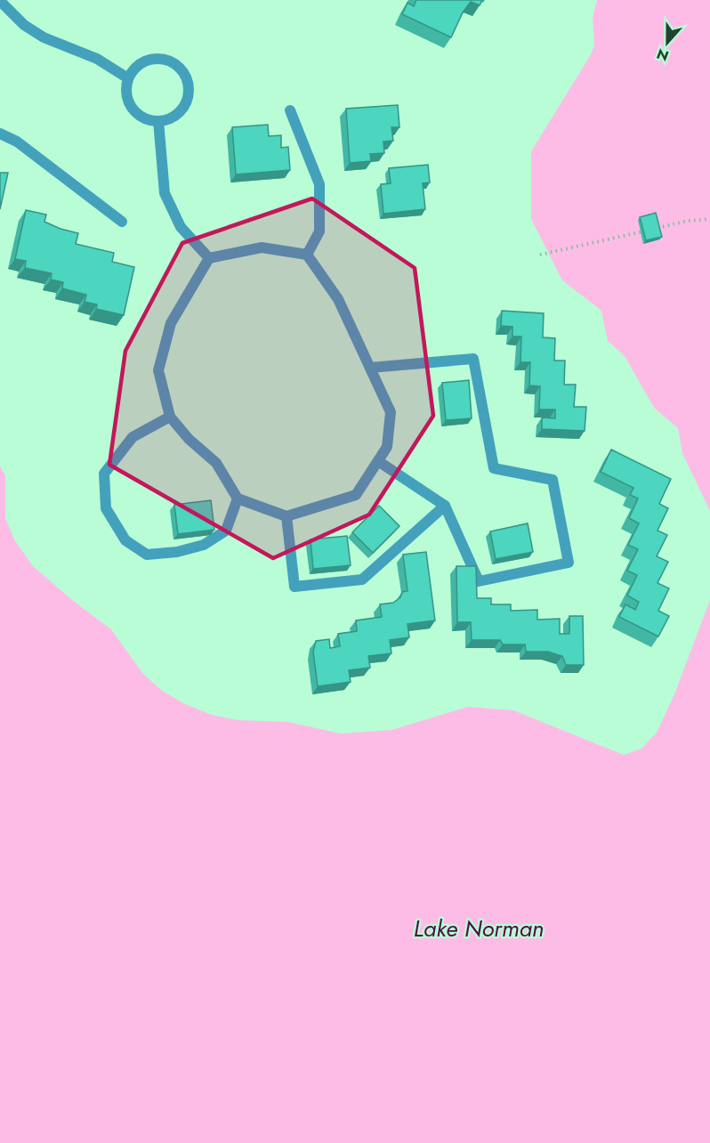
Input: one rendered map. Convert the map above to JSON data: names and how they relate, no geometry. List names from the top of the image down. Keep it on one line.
{"water":["Lake Norman"],"north":"bottom"}
